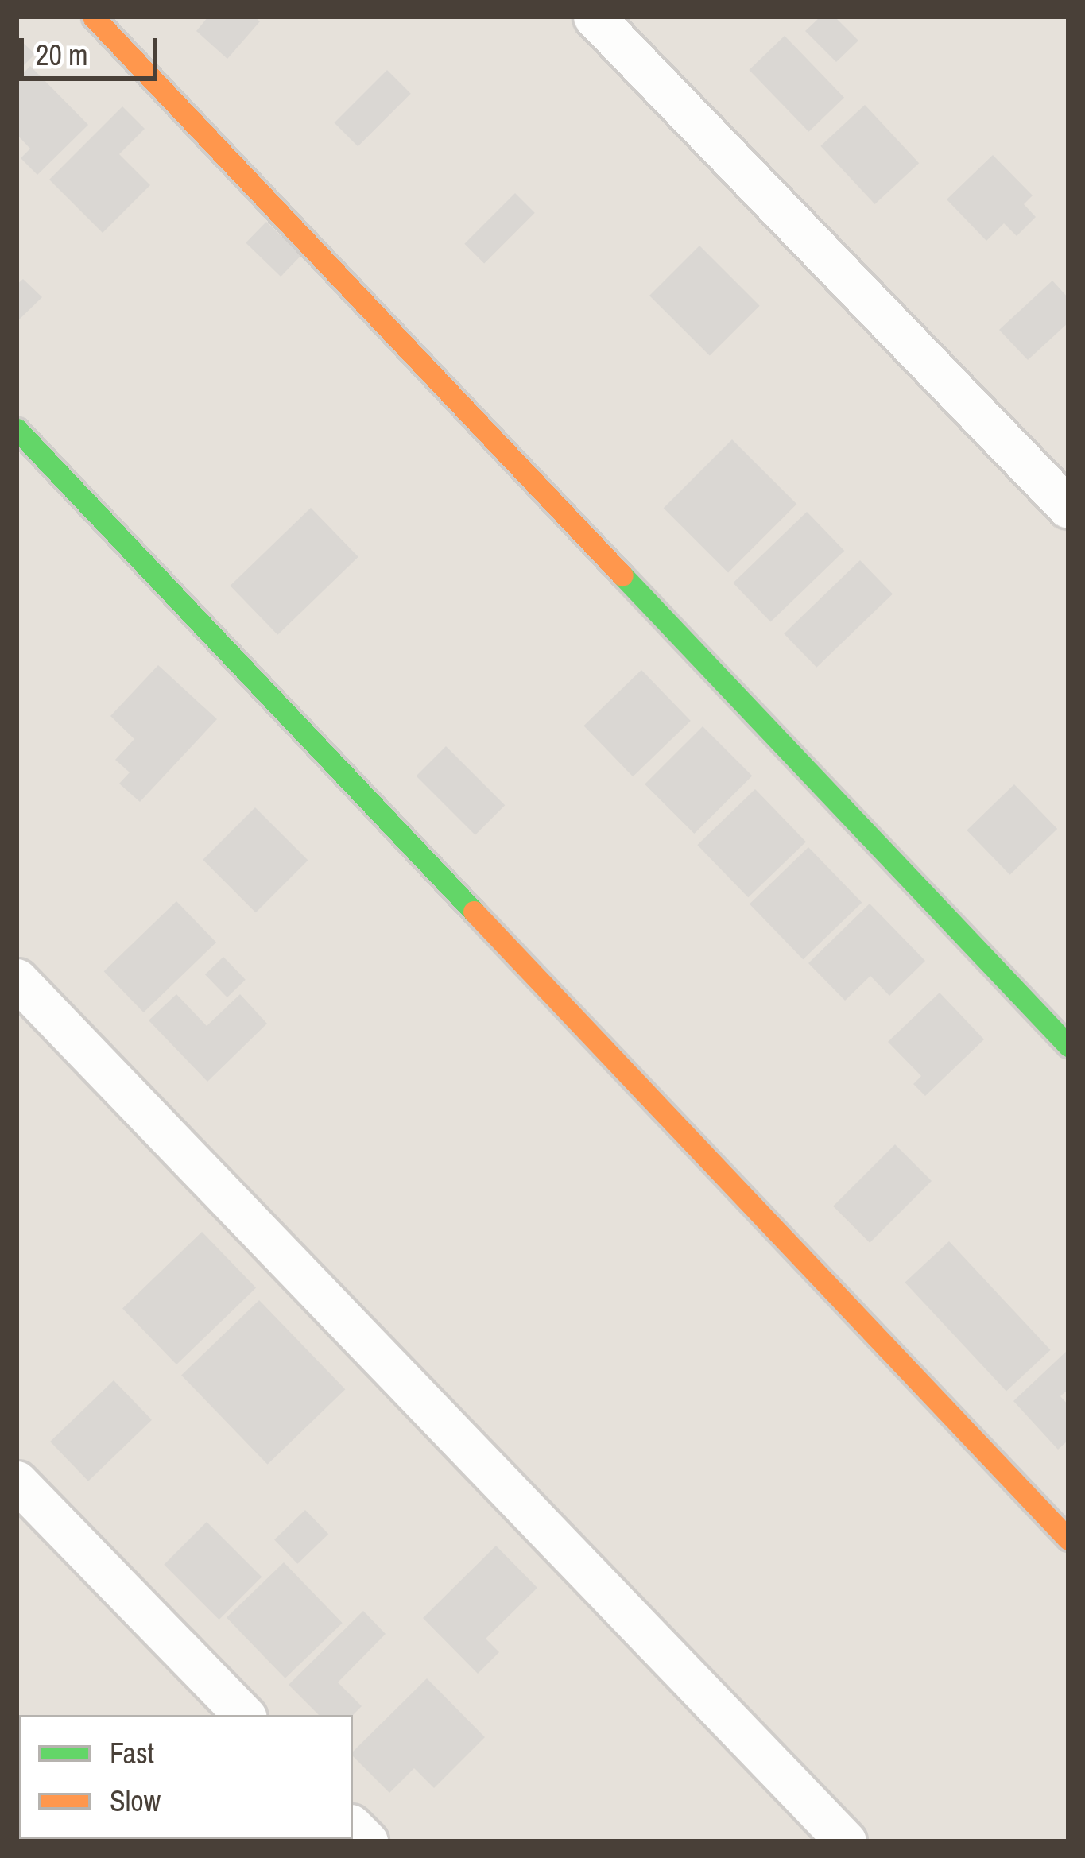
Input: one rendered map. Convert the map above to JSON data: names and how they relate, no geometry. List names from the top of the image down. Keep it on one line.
{"legend":["Fast","Slow"],"scale_bar":"20 m"}
